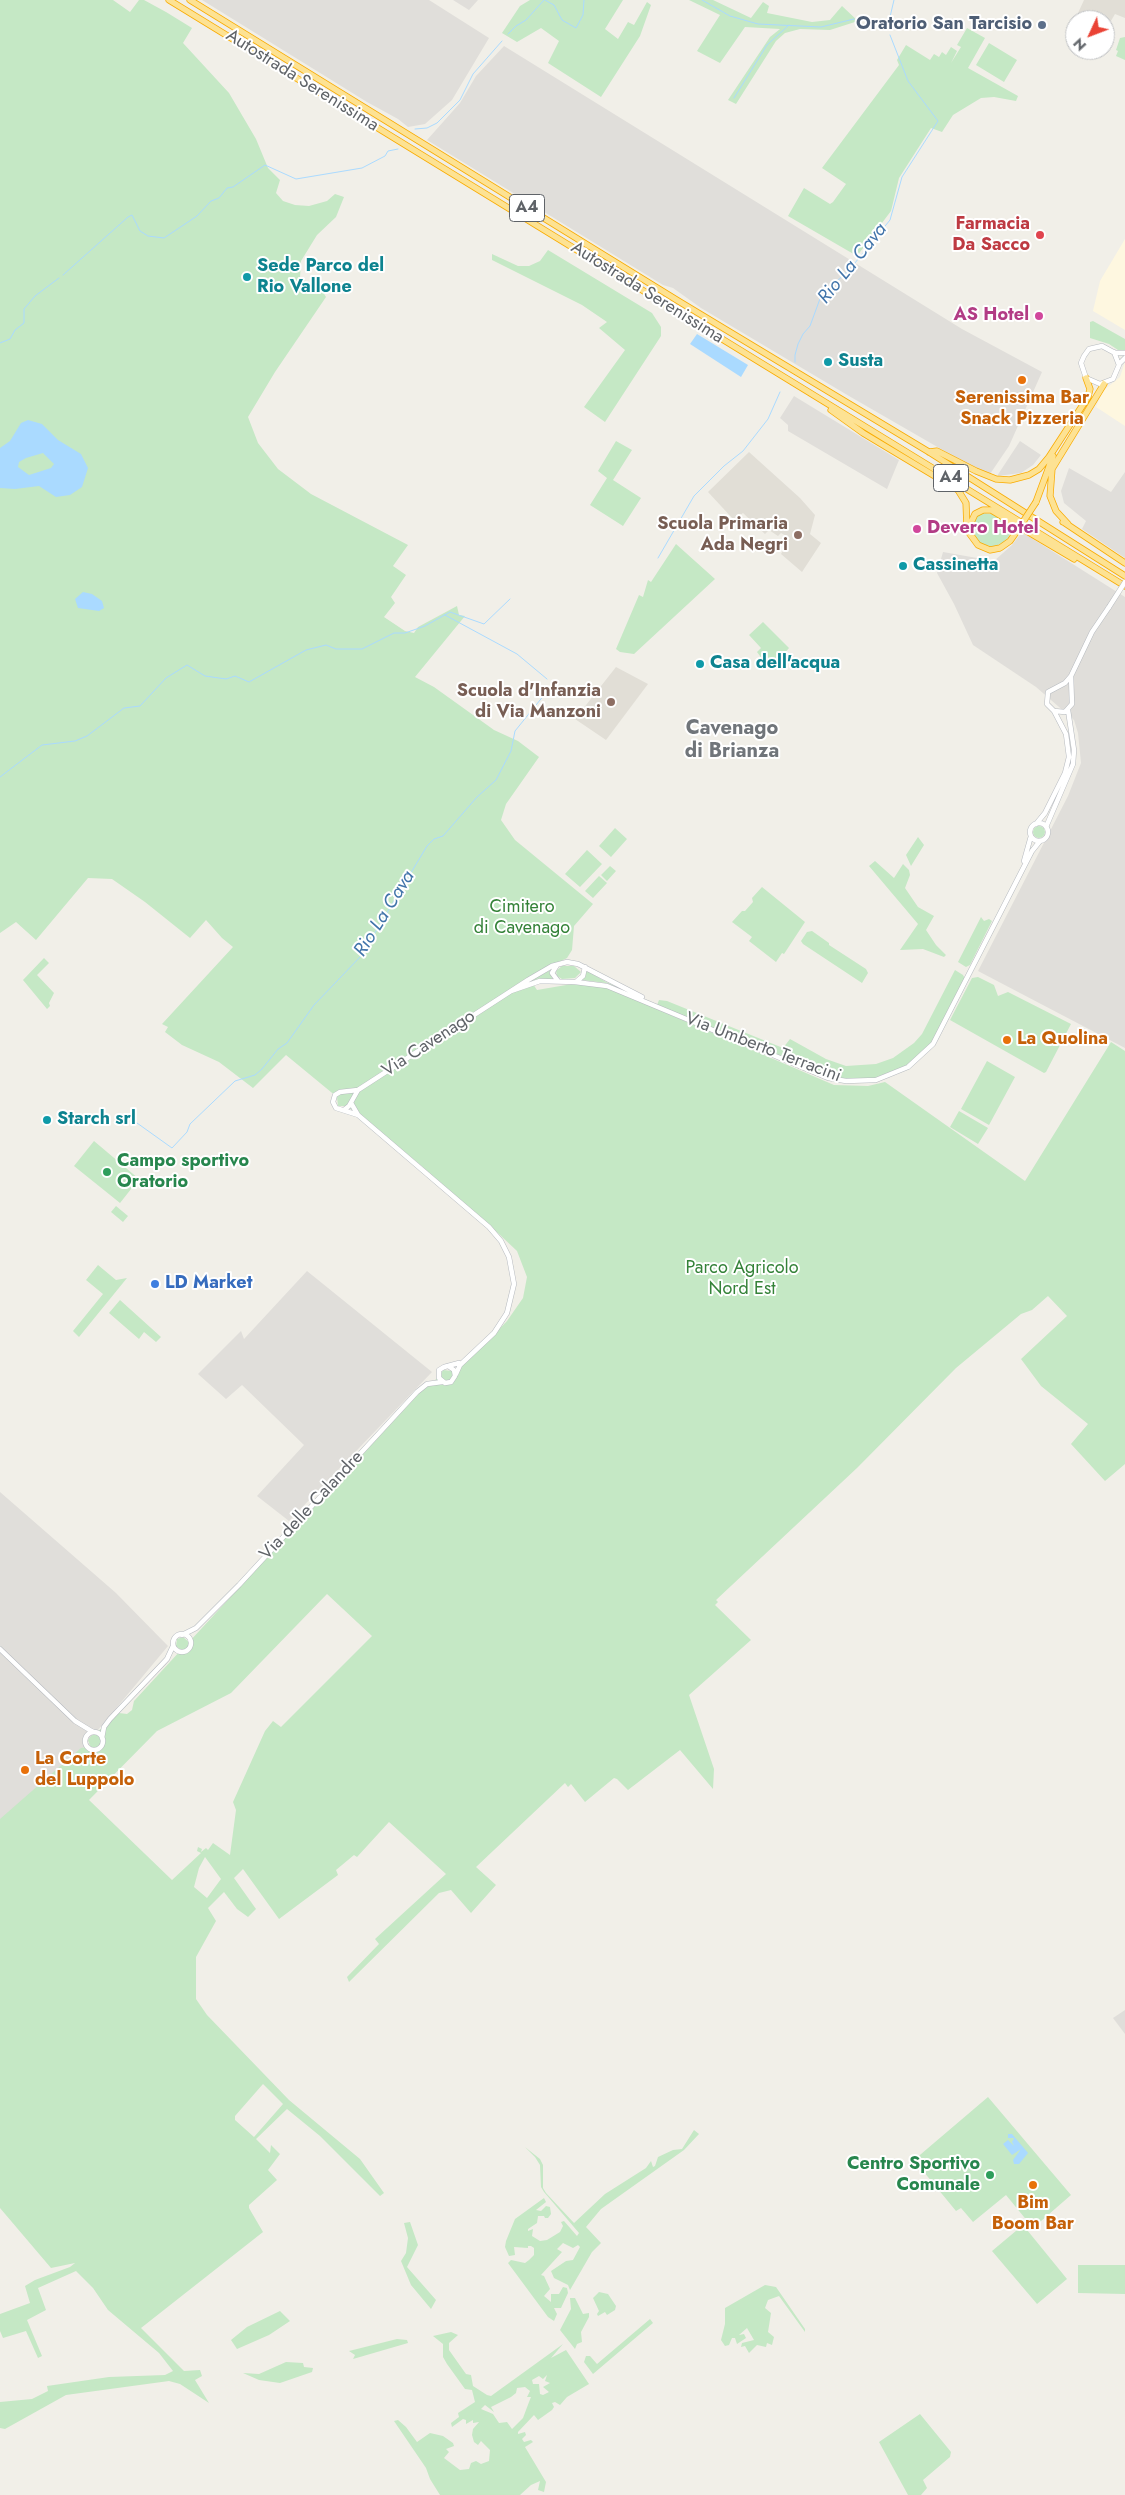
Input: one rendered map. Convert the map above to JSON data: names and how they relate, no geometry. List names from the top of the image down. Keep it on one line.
{"streets":{"highway":["Autostrada Serenissima","A4"],"main road":["Via Cavenago","Via Umberto Terracini","Via delle Calandre"]},"districts":["Cavenago di Brianza"],"water":["Rio La Cava"],"parks":["Cimitero di Cavenago","Parco Agricolo Nord Est"],"places":["Oratorio San Tarcisio","Farmacia Da Sacco","Sede Parco del Rio Vallone","AS Hotel","Susta","Serenissima Bar Snack Pizzeria","Devero Hotel","Scuola Primaria Ada Negri","Cassinetta","Casa dell'acqua","Scuola d'Infanzia di Via Manzoni","La Quolina","Starch srl","Campo sportivo Oratorio","LD Market","La Corte del Luppolo","Centro Sportivo Comunale","Bim Boom Bar"],"north":"bottom left"}
